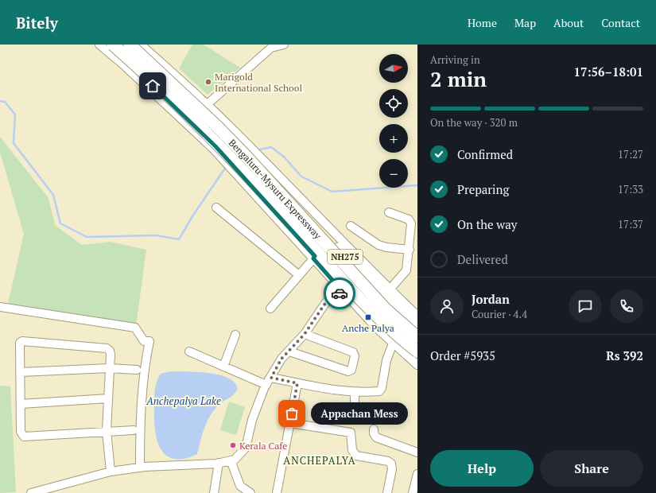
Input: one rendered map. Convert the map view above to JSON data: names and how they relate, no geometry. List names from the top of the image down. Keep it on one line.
{"streets":{"highway":["Bengaluru-Mysuru Expressway","NH275"]},"districts":["ANCHEPALYA"],"water":["Anchepalya Lake"],"places":{"other":["Marigold International School","Appachan Mess","Kerala Cafe"],"transit":["Anche Palya"]},"north":"right","page":{"header":"Bitely","nav":["Home","Map","About","Contact"],"heading":["2 min","Arriving in","17:56–18:01"],"panel":["Jordan","Courier · 4.4","Order #5935","Rs 392"],"map_buttons":["+","−"],"bar":"On the way · 320 m","list":[["Confirmed","17:27"],["Preparing","17:33"],["On the way","17:37"],"Delivered"],"bubble":"Appachan Mess","buttons":["Help","Share"]}}
